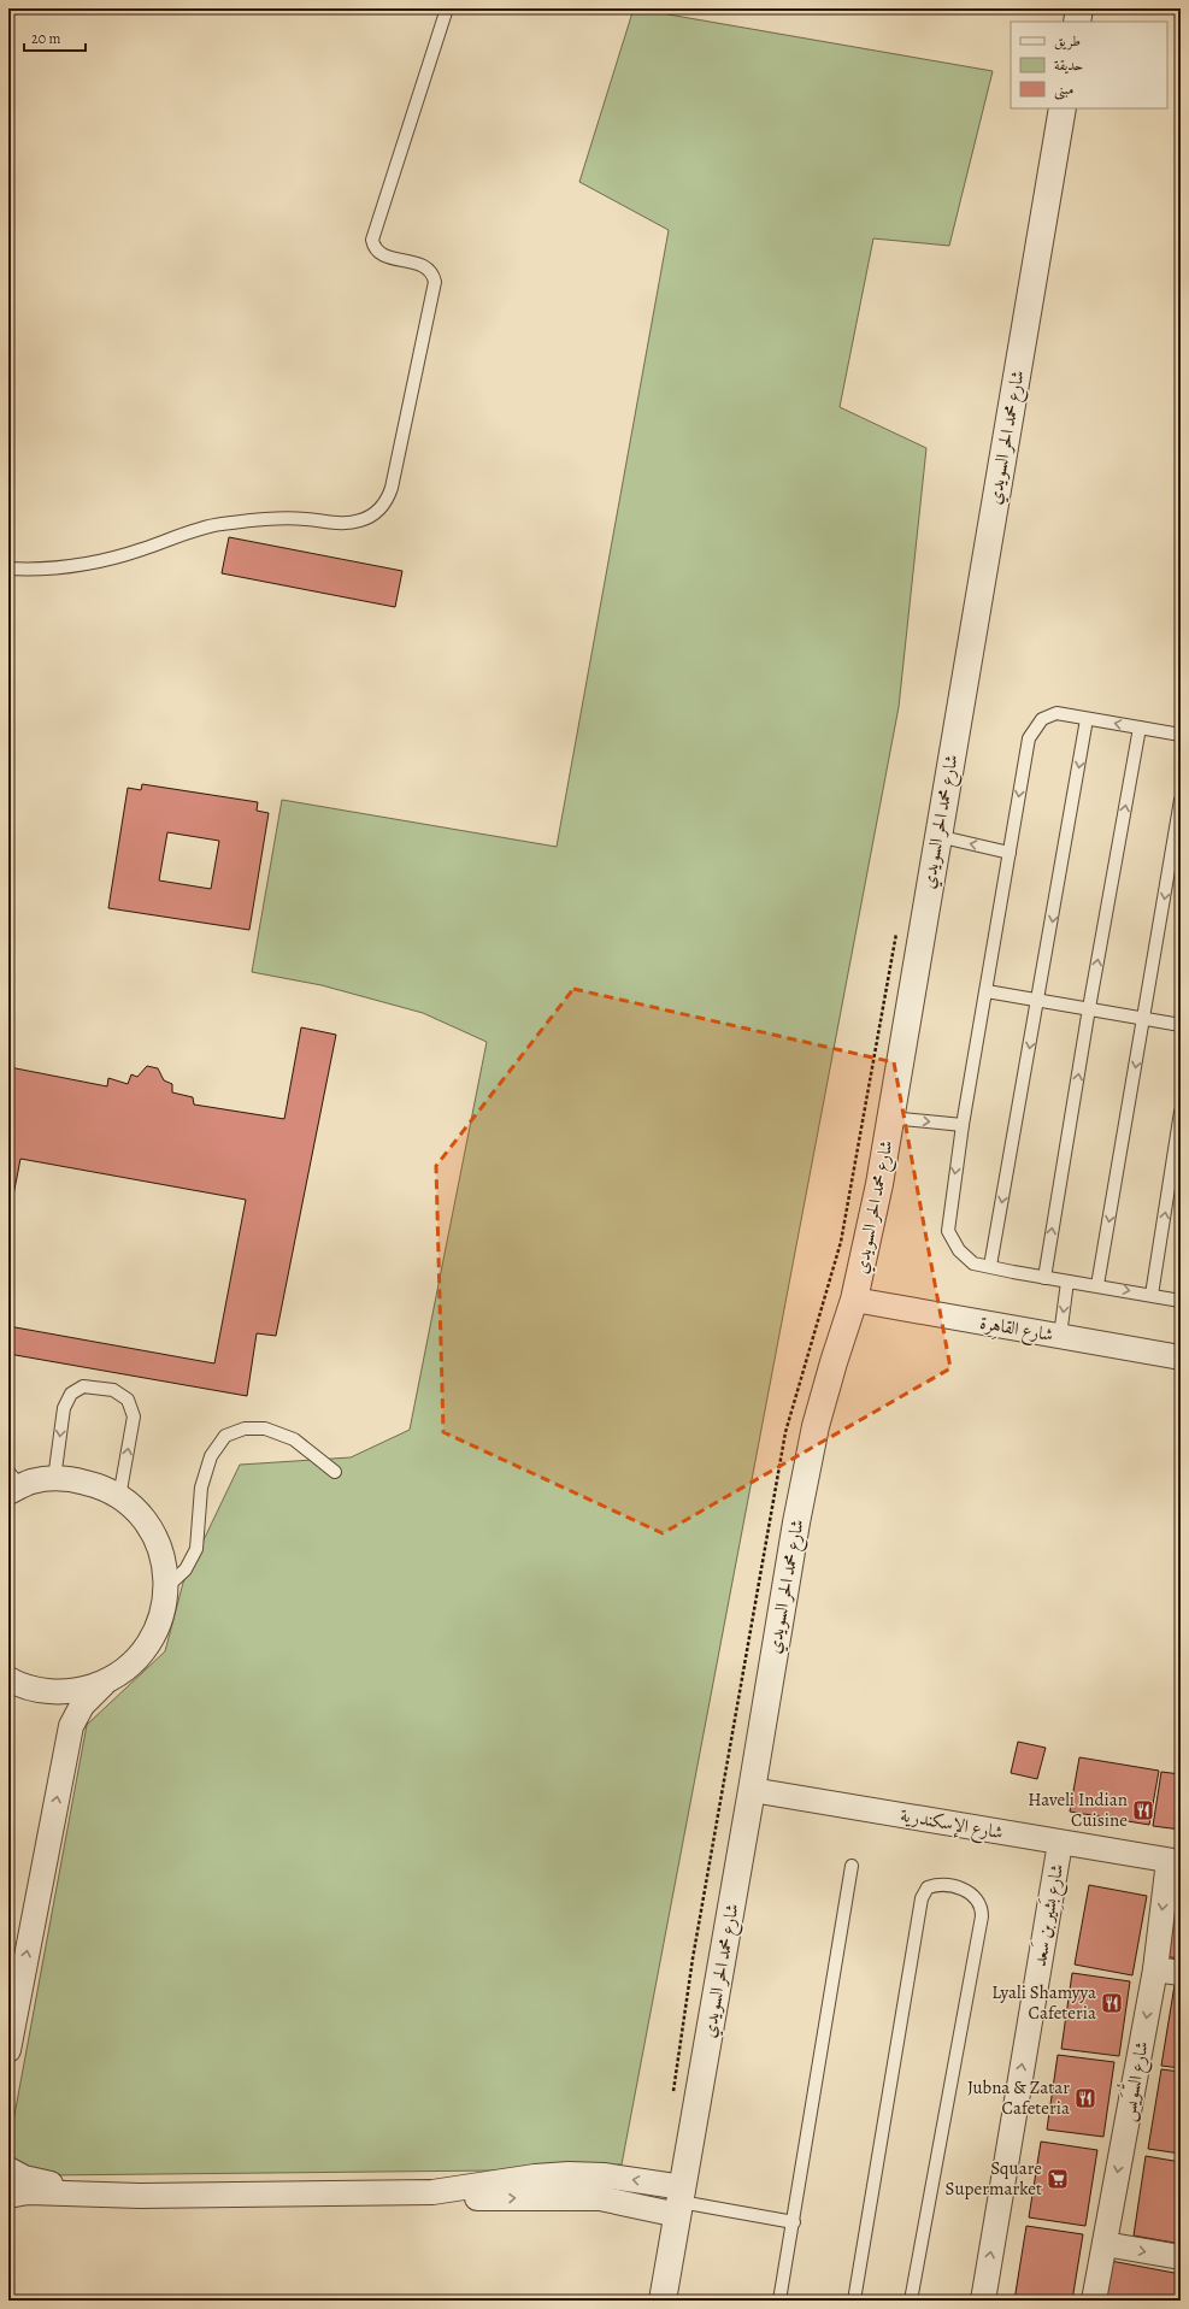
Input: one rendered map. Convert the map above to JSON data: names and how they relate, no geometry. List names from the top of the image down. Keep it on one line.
{"streets":{"street":["شارع محمد الحر السويدي","شارع القاهِرة","شارع الإسكندرية","شارع بَشِير بن سَعد","شارع السُّوَيس"]},"crossings":[["شارع محمد الحر السويدي","شارع القاهِرة"],["شارع محمد الحر السويدي","شارع الإسكندرية"],["شارع الإسكندرية","شارع بَشِير بن سَعد"],["شارع الإسكندرية","شارع السُّوَيس"]],"one_way":["شارع بَشِير بن سَعد","شارع السُّوَيس"],"places":{"restaurant":["Haveli Indian Cuisine","Lyali Shamyya Cafeteria","Jubna & Zatar Cafeteria"],"supermarket":["Square Supermarket"]},"legend":["طريق","حديقة","مبنى"],"scale_bar":"20 m"}
